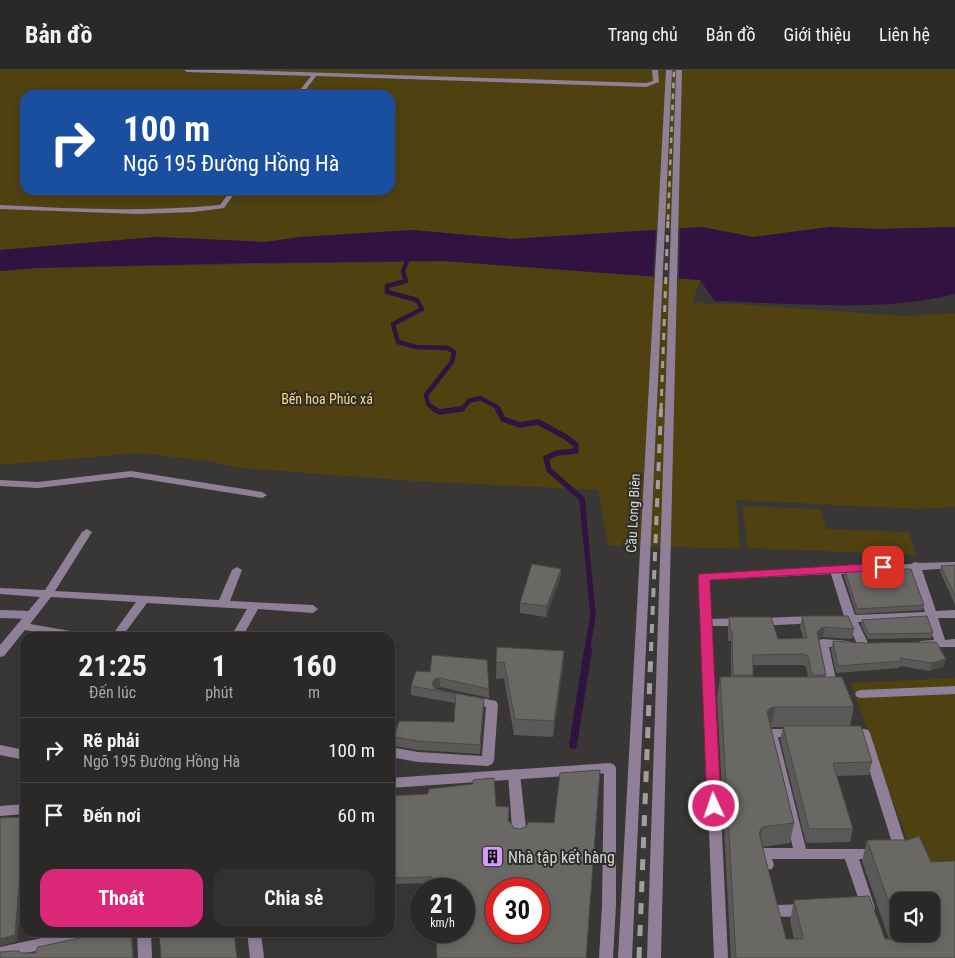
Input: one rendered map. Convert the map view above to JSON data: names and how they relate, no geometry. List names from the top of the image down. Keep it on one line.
{"streets":{"street":["Cầu Long Biên"]},"parks":["Bến hoa Phúc xá"],"places":{"building":["Nhà tập kết hàng"]},"page":{"header":"Bản đồ","nav":["Trang chủ","Bản đồ","Giới thiệu","Liên hệ"],"turn":["100 m","Ngõ 195 Đường Hồng Hà"],"eta":["21:25","Đến lúc","1","phút","160","m"],"list":[{"name":"Rẽ phải","note":"Ngõ 195 Đường Hồng Hà","value":"100 m"},{"name":"Đến nơi","value":"60 m"}],"buttons":["Thoát","Chia sẻ"],"speed":"21 km/h","limit":"30"}}
